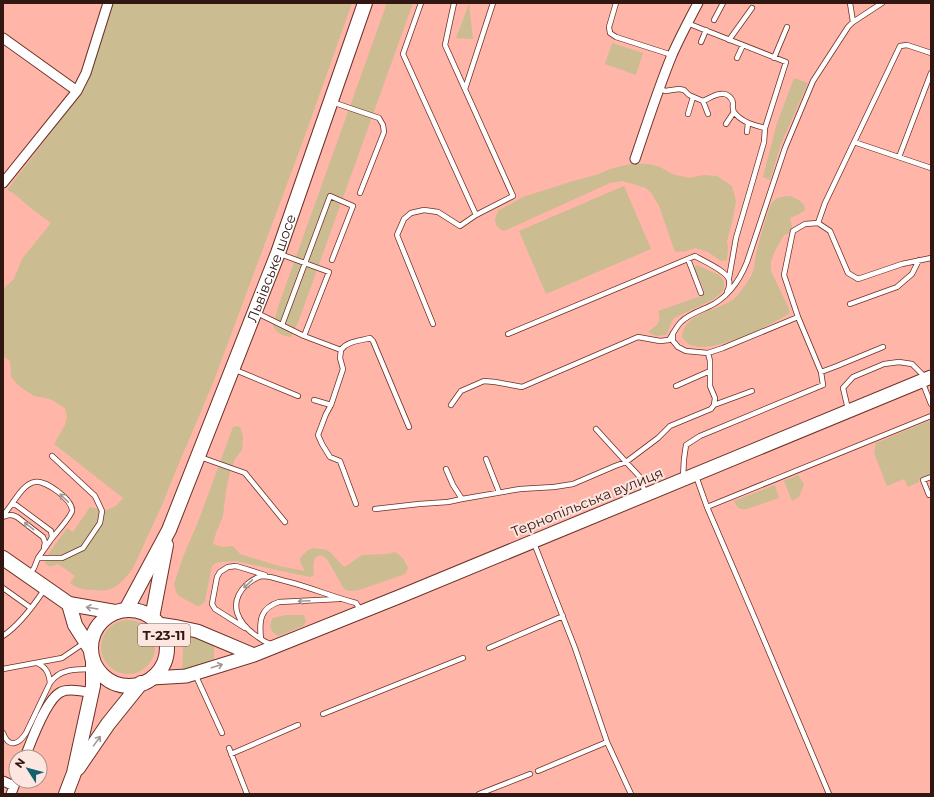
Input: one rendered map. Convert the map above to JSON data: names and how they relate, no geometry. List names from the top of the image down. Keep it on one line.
{"streets":{"main road":["Львівське шосе","Тернопільська вулиця","Т-23-11"]},"crossings":[["Львівське шосе","Тернопільська вулиця"],["Львівське шосе","Т-23-11"],["Тернопільська вулиця","Т-23-11"]],"north":"top left"}
